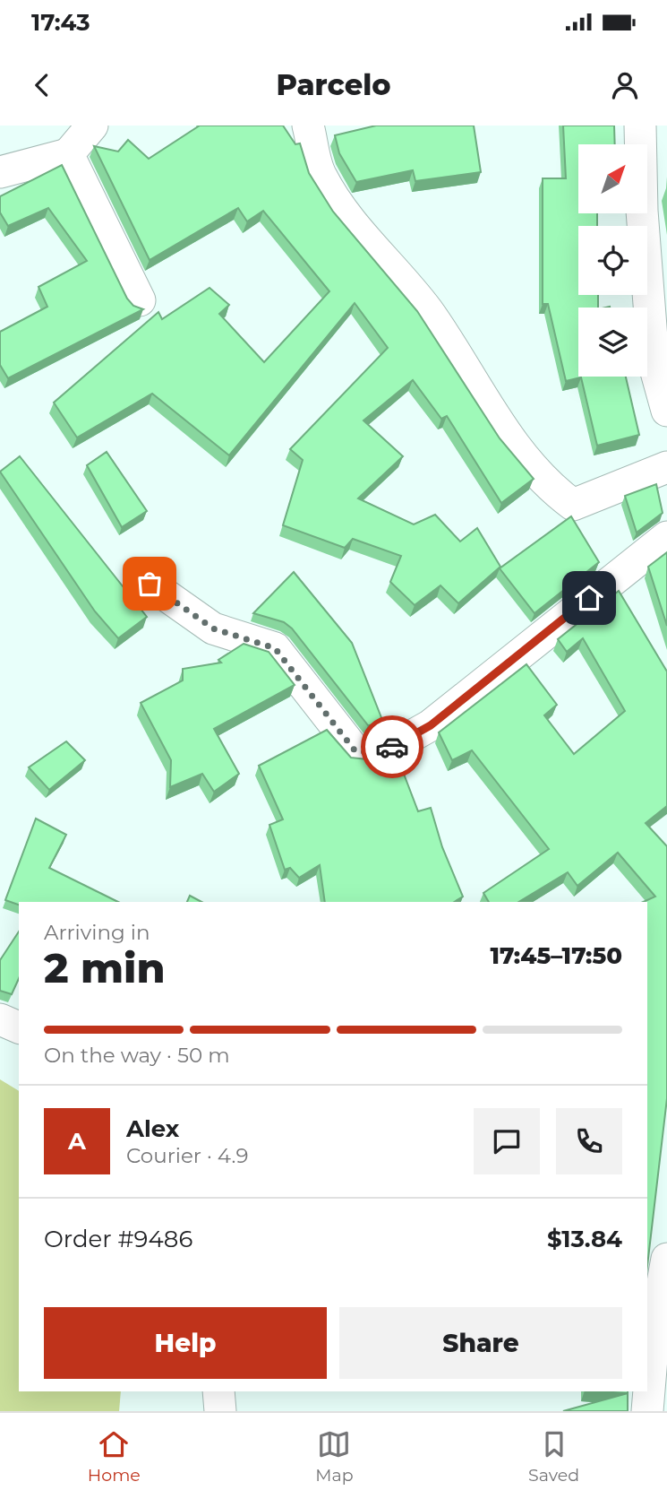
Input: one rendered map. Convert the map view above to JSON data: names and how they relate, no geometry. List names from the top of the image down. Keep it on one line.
{"north":"top right","page":{"status":"17:43","header":"Parcelo","heading":["2 min","Arriving in","17:45–17:50"],"panel":["Alex","Courier · 4.9","Order #9486","$13.84"],"bar":"On the way · 50 m","round":"A","buttons":["Help","Share"],"tabs":["Home","Map","Saved"]}}
